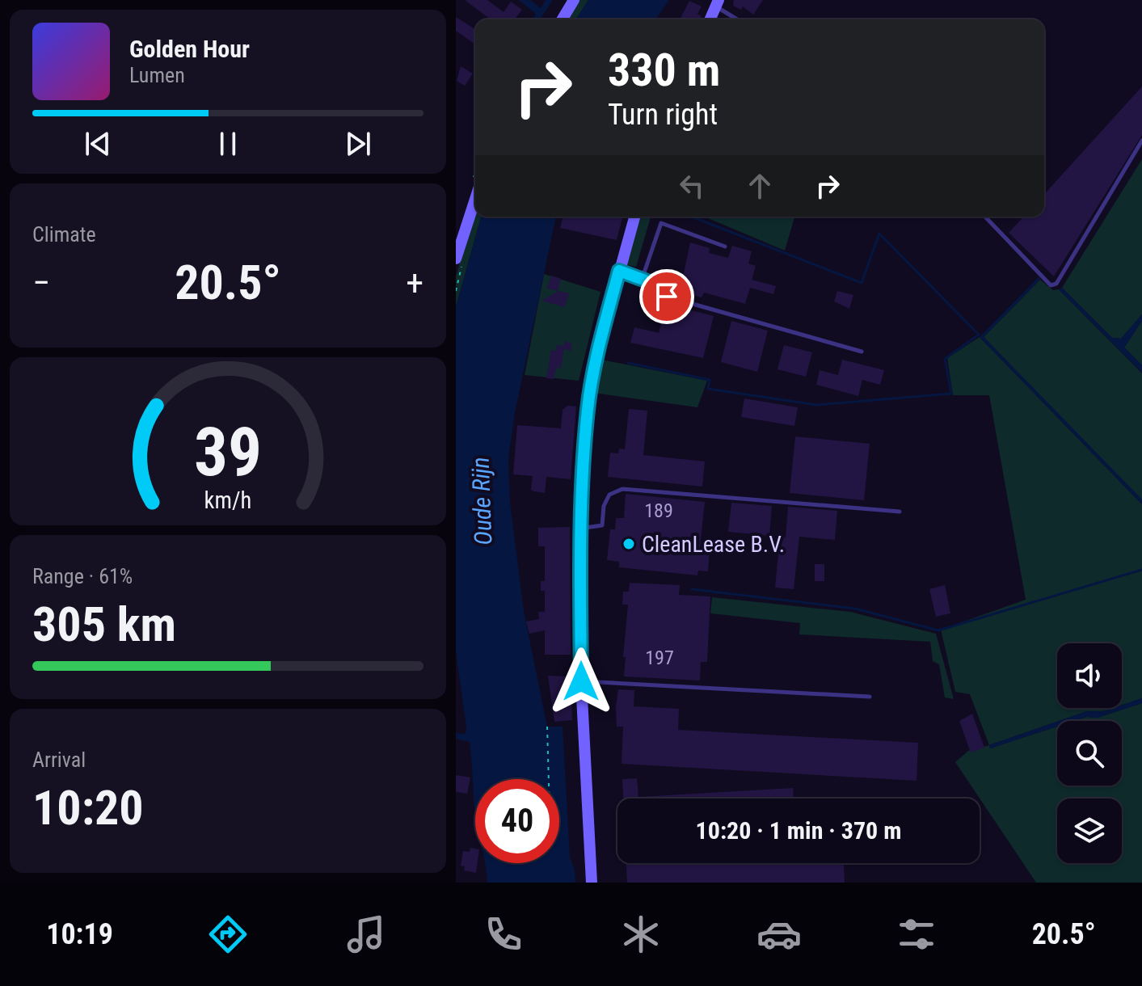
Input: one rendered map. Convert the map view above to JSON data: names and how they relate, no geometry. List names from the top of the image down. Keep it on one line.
{"water":["Oude Rijn"],"places":["CleanLease B.V."],"house_numbers":["189","197"],"page":{"turn":["330 m","Turn right"],"song":["Golden Hour","Lumen"],"tile":["Climate",["Range · 61%","305 km"],["Arrival","10:20"]],"heat":["−","20.5°","+"],"limit":"40","trip":"10:20 · 1 min · 370 m","tabs":["10:19","20.5°"],"gauge":["39","km/h"]}}
